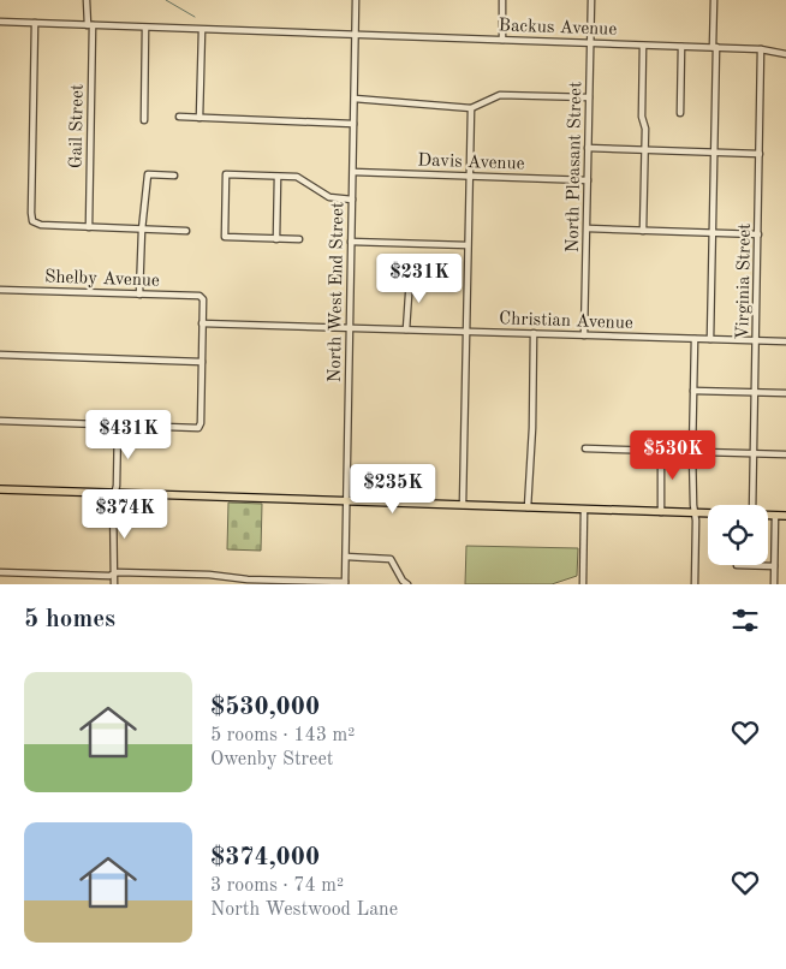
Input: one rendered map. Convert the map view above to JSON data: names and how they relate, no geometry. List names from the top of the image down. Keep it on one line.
{"streets":{"street":["Backus Avenue","Gail Street","Davis Avenue","North Pleasant Street","Shelby Avenue","Virginia Street","North West End Street","Christian Avenue"]},"crossings":[["Backus Avenue","Gail Street"],["Backus Avenue","North Pleasant Street"],["Backus Avenue","Virginia Street"],["Backus Avenue","North West End Street"],["Davis Avenue","North Pleasant Street"],["Davis Avenue","North West End Street"],["North Pleasant Street","Christian Avenue"],["Shelby Avenue","Christian Avenue"],["Virginia Street","Christian Avenue"],["North West End Street","Christian Avenue"]],"page":{"price":["$231K","$431K","$530K","$235K","$374K"],"heading":"5 homes","list":[{"name":"$530,000","note":"5 rooms · 143 m² · Owenby Street"},{"name":"$374,000","note":"3 rooms · 74 m² · North Westwood Lane"}]}}
